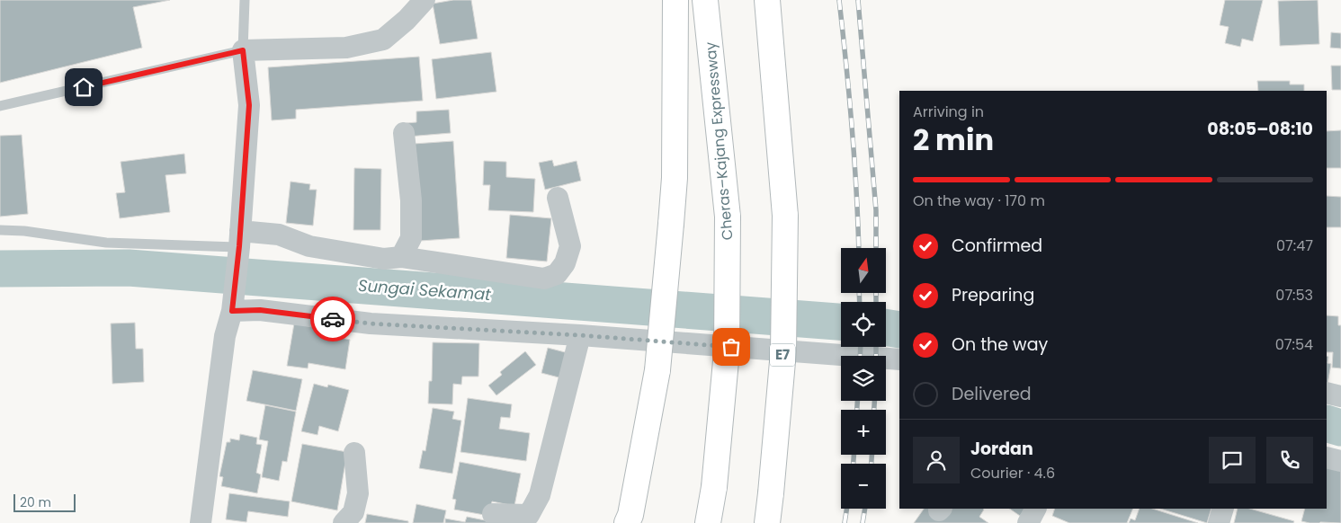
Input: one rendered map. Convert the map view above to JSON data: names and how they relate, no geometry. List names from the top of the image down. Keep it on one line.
{"streets":{"highway":["Cheras–Kajang Expressway","E7"]},"water":["Sungai Sekamat"],"scale_bar":"20 m","north":"top","page":{"heading":["2 min","Arriving in","08:05–08:10"],"panel":["Jordan","Courier · 4.6"],"bar":"On the way · 170 m","list":[["Confirmed","07:47"],["Preparing","07:53"],["On the way","07:54"],"Delivered"],"map_buttons":["+","−"],"scale":"20 m"}}
